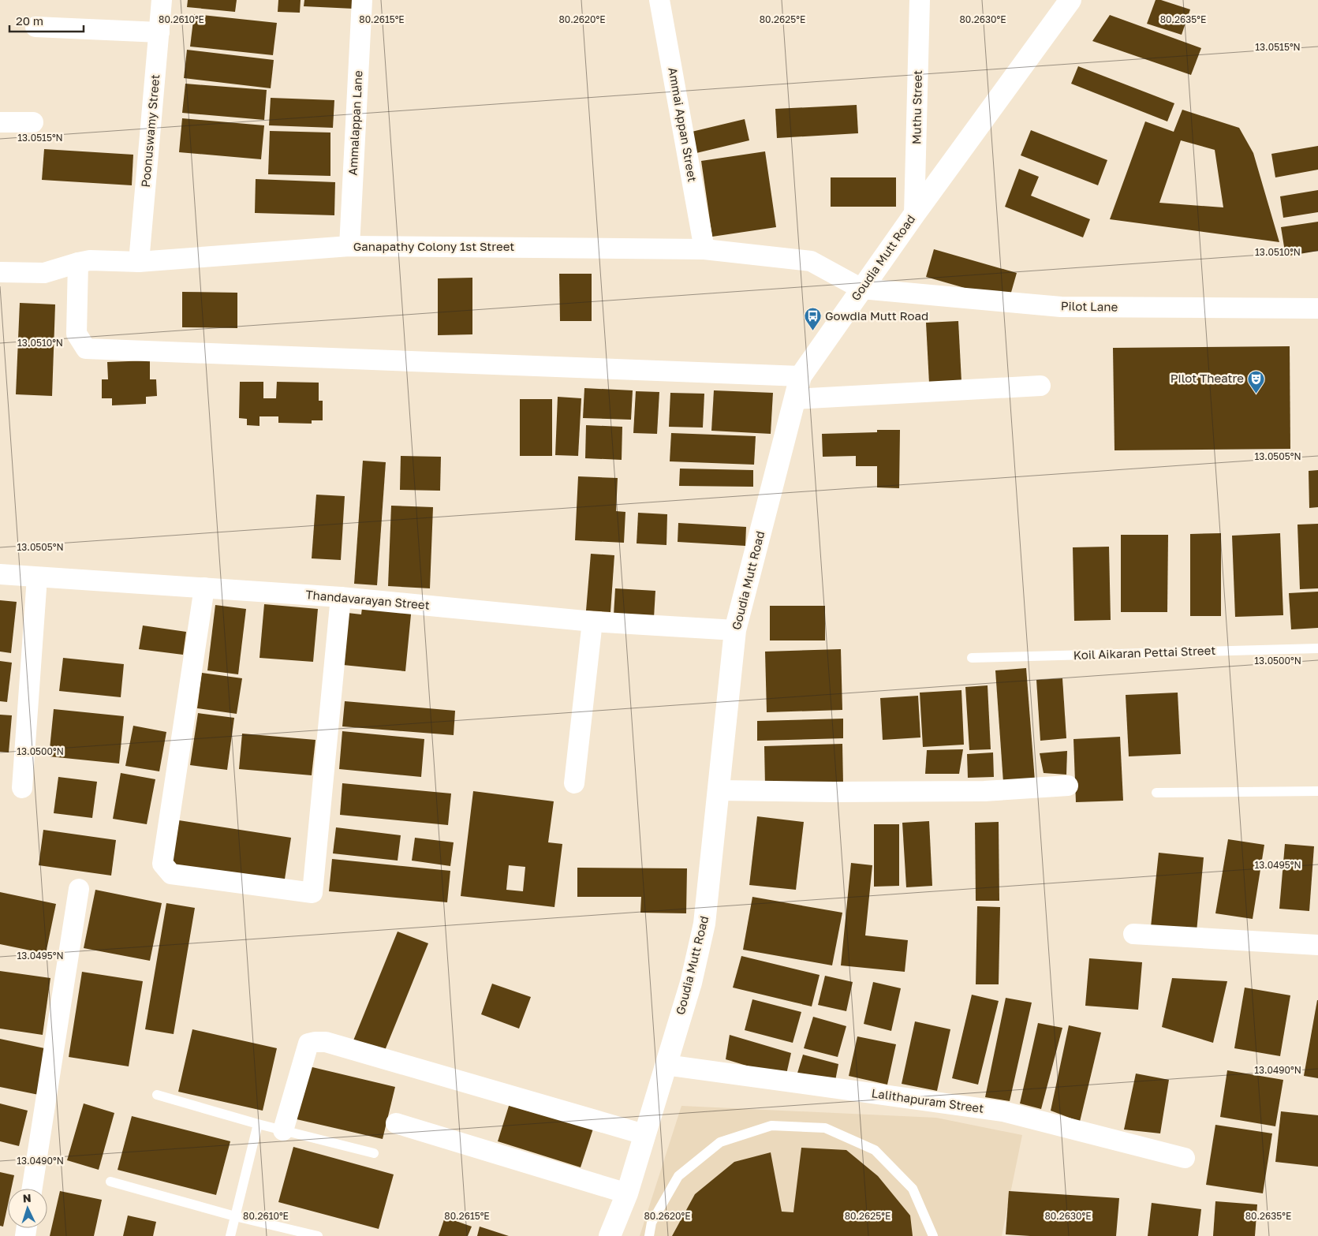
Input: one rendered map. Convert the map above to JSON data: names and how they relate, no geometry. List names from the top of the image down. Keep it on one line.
{"streets":{"main road":["Goudia Mutt Road"],"street":["Muthu Street","Ammalappan Lane","Ammai Appan Street","Poonuswamy Street","Ganapathy Colony 1st Street","Pilot Lane","Thandavarayan Street","Lalithapuram Street"],"lane":["Koil Aikaran Pettai Street"]},"crossings":[["Muthu Street","Goudia Mutt Road"],["Ammalappan Lane","Ganapathy Colony 1st Street"],["Ammai Appan Street","Ganapathy Colony 1st Street"],["Poonuswamy Street","Ganapathy Colony 1st Street"],["Ganapathy Colony 1st Street","Goudia Mutt Road"],["Ganapathy Colony 1st Street","Pilot Lane"],["Goudia Mutt Road","Pilot Lane"],["Goudia Mutt Road","Thandavarayan Street"],["Goudia Mutt Road","Lalithapuram Street"]],"places":{"bus stop":["Gowdia Mutt Road"],"theatre":["Pilot Theatre"]},"scale_bar":"20 m","north":"top","coordinates":["80.2610°E","80.2615°E","80.2620°E","80.2625°E","80.2630°E","80.2635°E","13.0515°N","13.0510°N","13.0505°N","13.0500°N","13.0495°N","13.0490°N"]}
